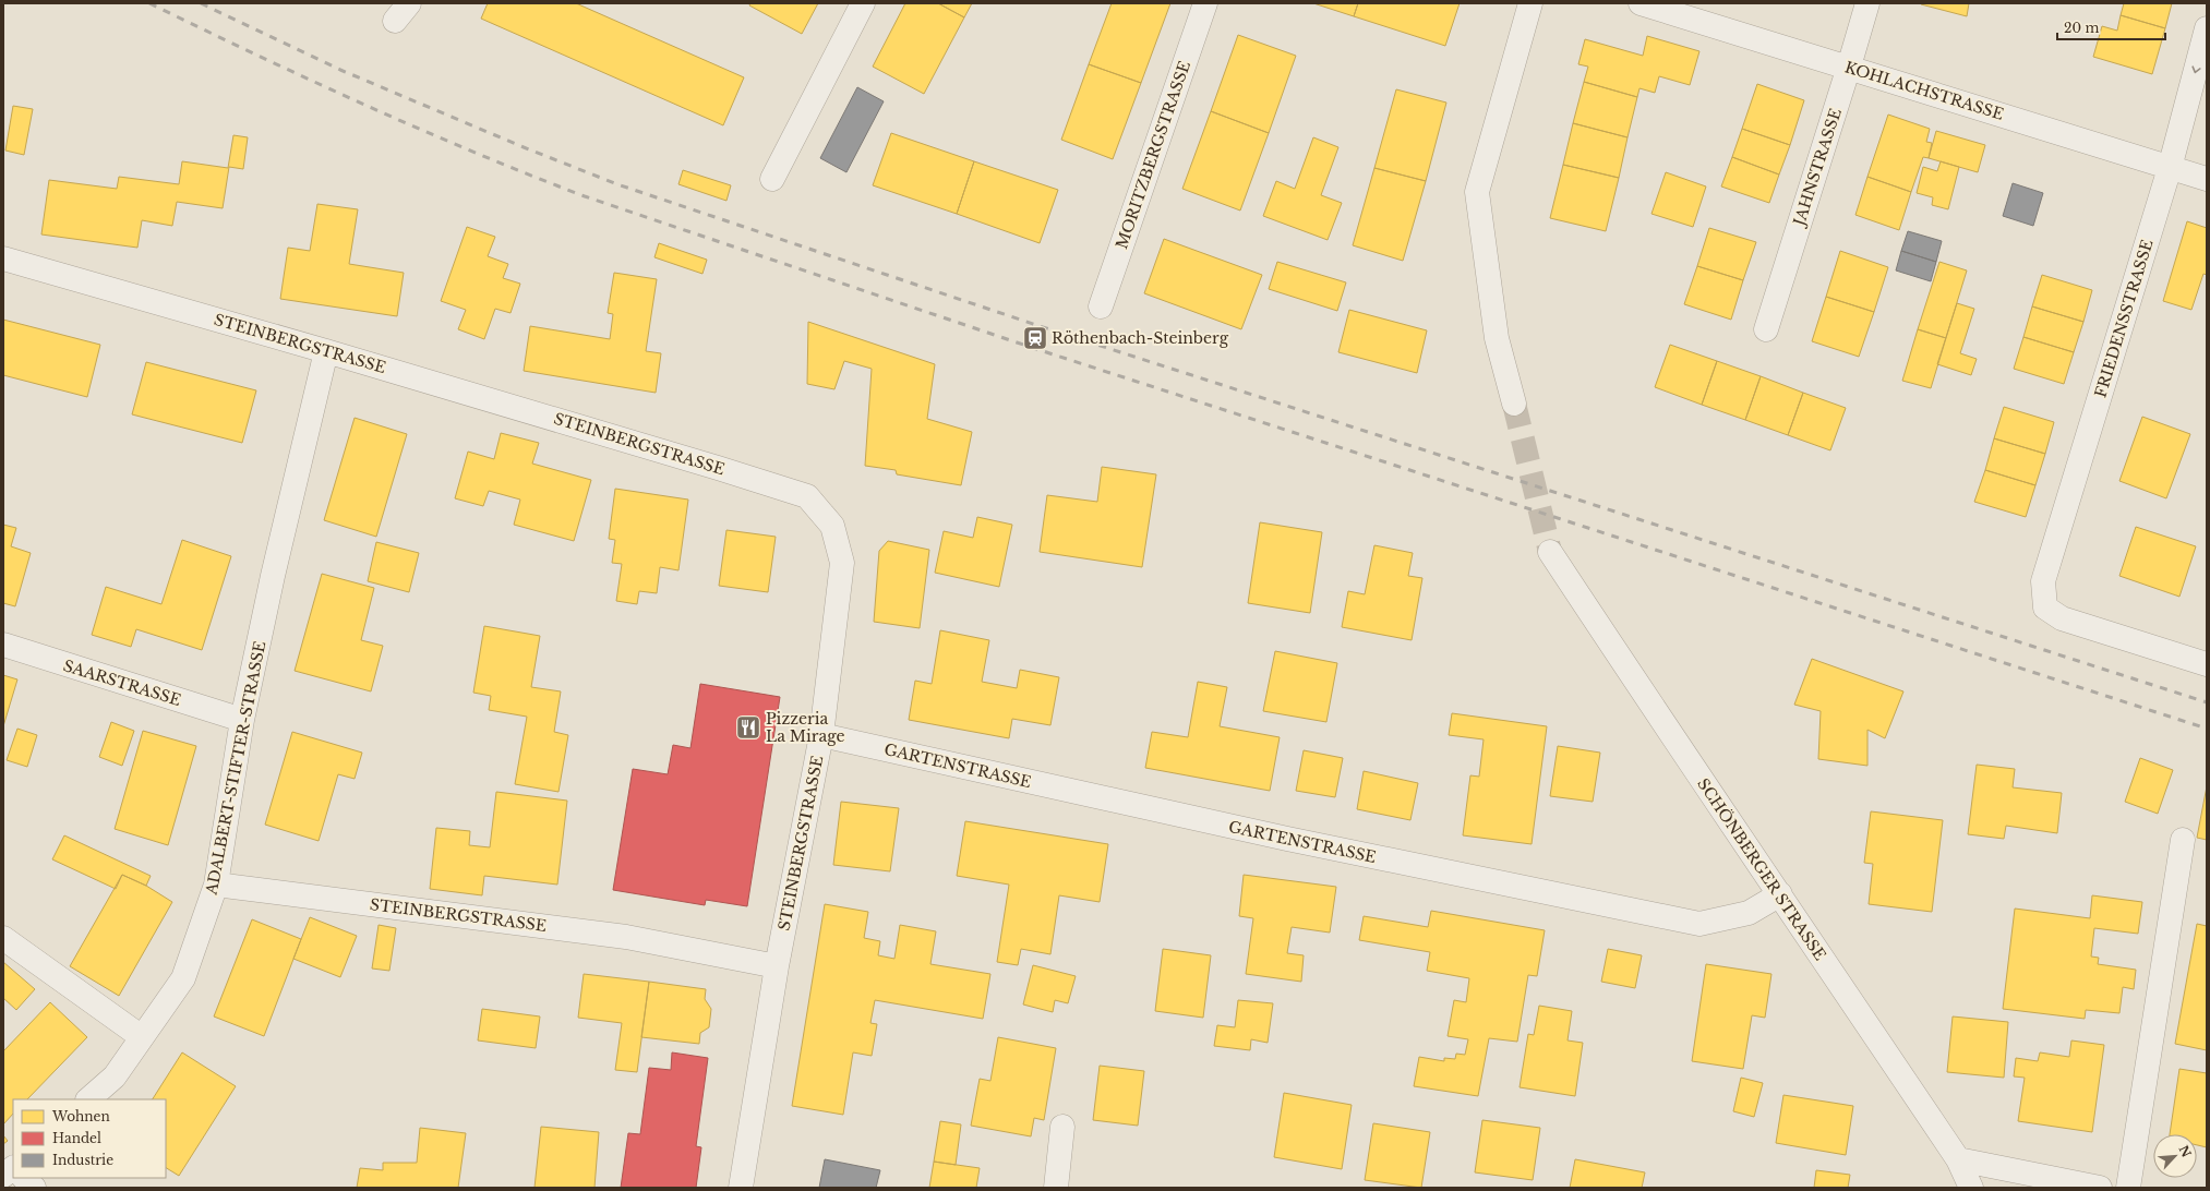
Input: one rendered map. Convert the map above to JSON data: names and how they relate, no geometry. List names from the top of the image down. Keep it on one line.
{"streets":{"street":["KOHLACHSTRASSE","MORITZBERGSTRASSE","JAHNSTRASSE","FRIEDENSSTRASSE","STEINBERGSTRASSE","SAARSTRASSE","GARTENSTRASSE","ADALBERT-STIFTER-STRASSE","SCHÖNBERGER STRASSE"]},"crossings":[["KOHLACHSTRASSE","JAHNSTRASSE"],["KOHLACHSTRASSE","FRIEDENSSTRASSE"],["STEINBERGSTRASSE","GARTENSTRASSE"],["STEINBERGSTRASSE","ADALBERT-STIFTER-STRASSE"],["SAARSTRASSE","ADALBERT-STIFTER-STRASSE"],["GARTENSTRASSE","SCHÖNBERGER STRASSE"]],"places":{"station":["Röthenbach-Steinberg"],"restaurant":["Pizzeria La Mirage"]},"legend":["Wohnen","Handel","Industrie"],"scale_bar":"20 m","north":"top right"}
